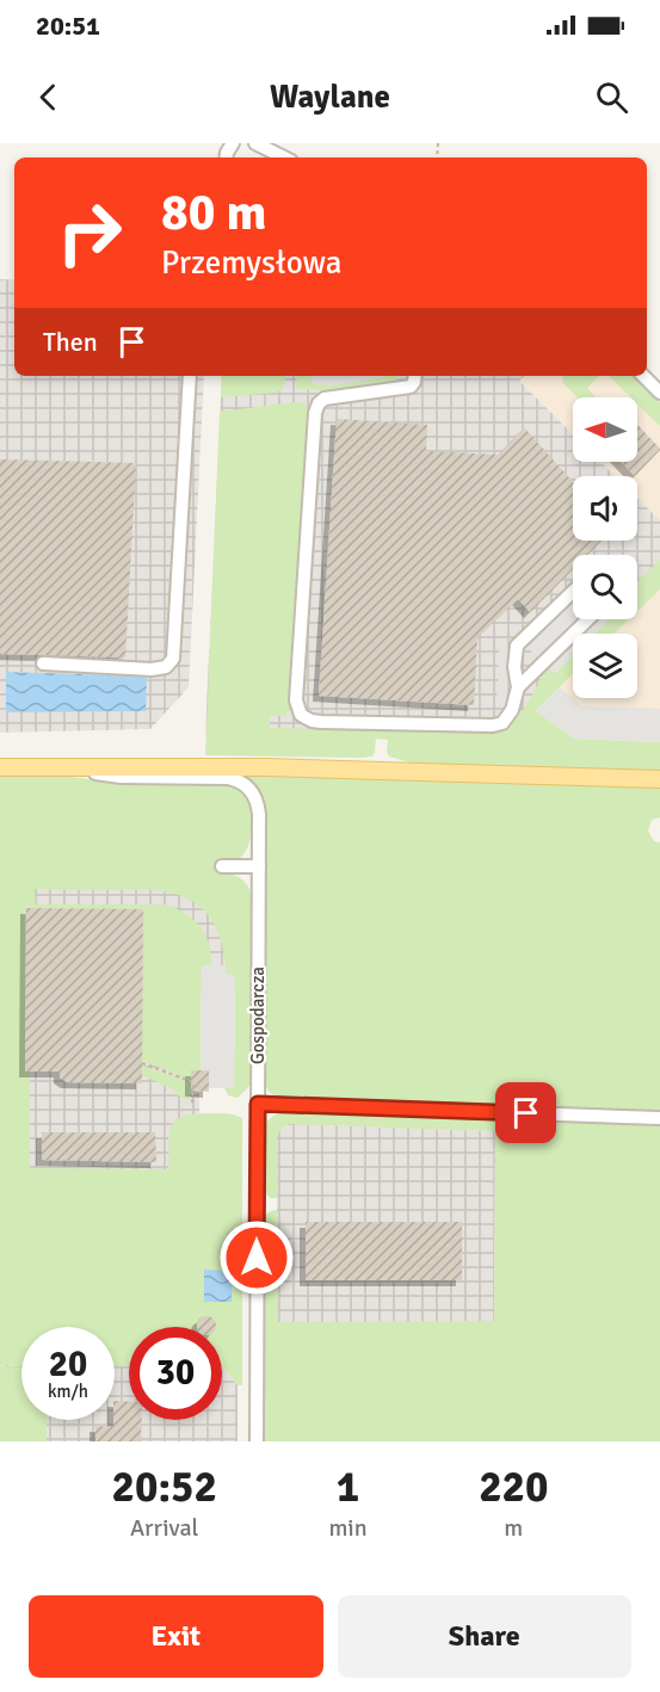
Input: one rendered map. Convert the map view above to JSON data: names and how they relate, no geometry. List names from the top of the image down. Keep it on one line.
{"streets":{"street":["Gospodarcza"]},"north":"left","page":{"status":"20:51","header":"Waylane","turn":["80 m","Przemysłowa"],"then":"Then","speed":"20 km/h","limit":"30","eta":["20:52","Arrival","1","min","220","m"],"buttons":["Exit","Share"]}}
